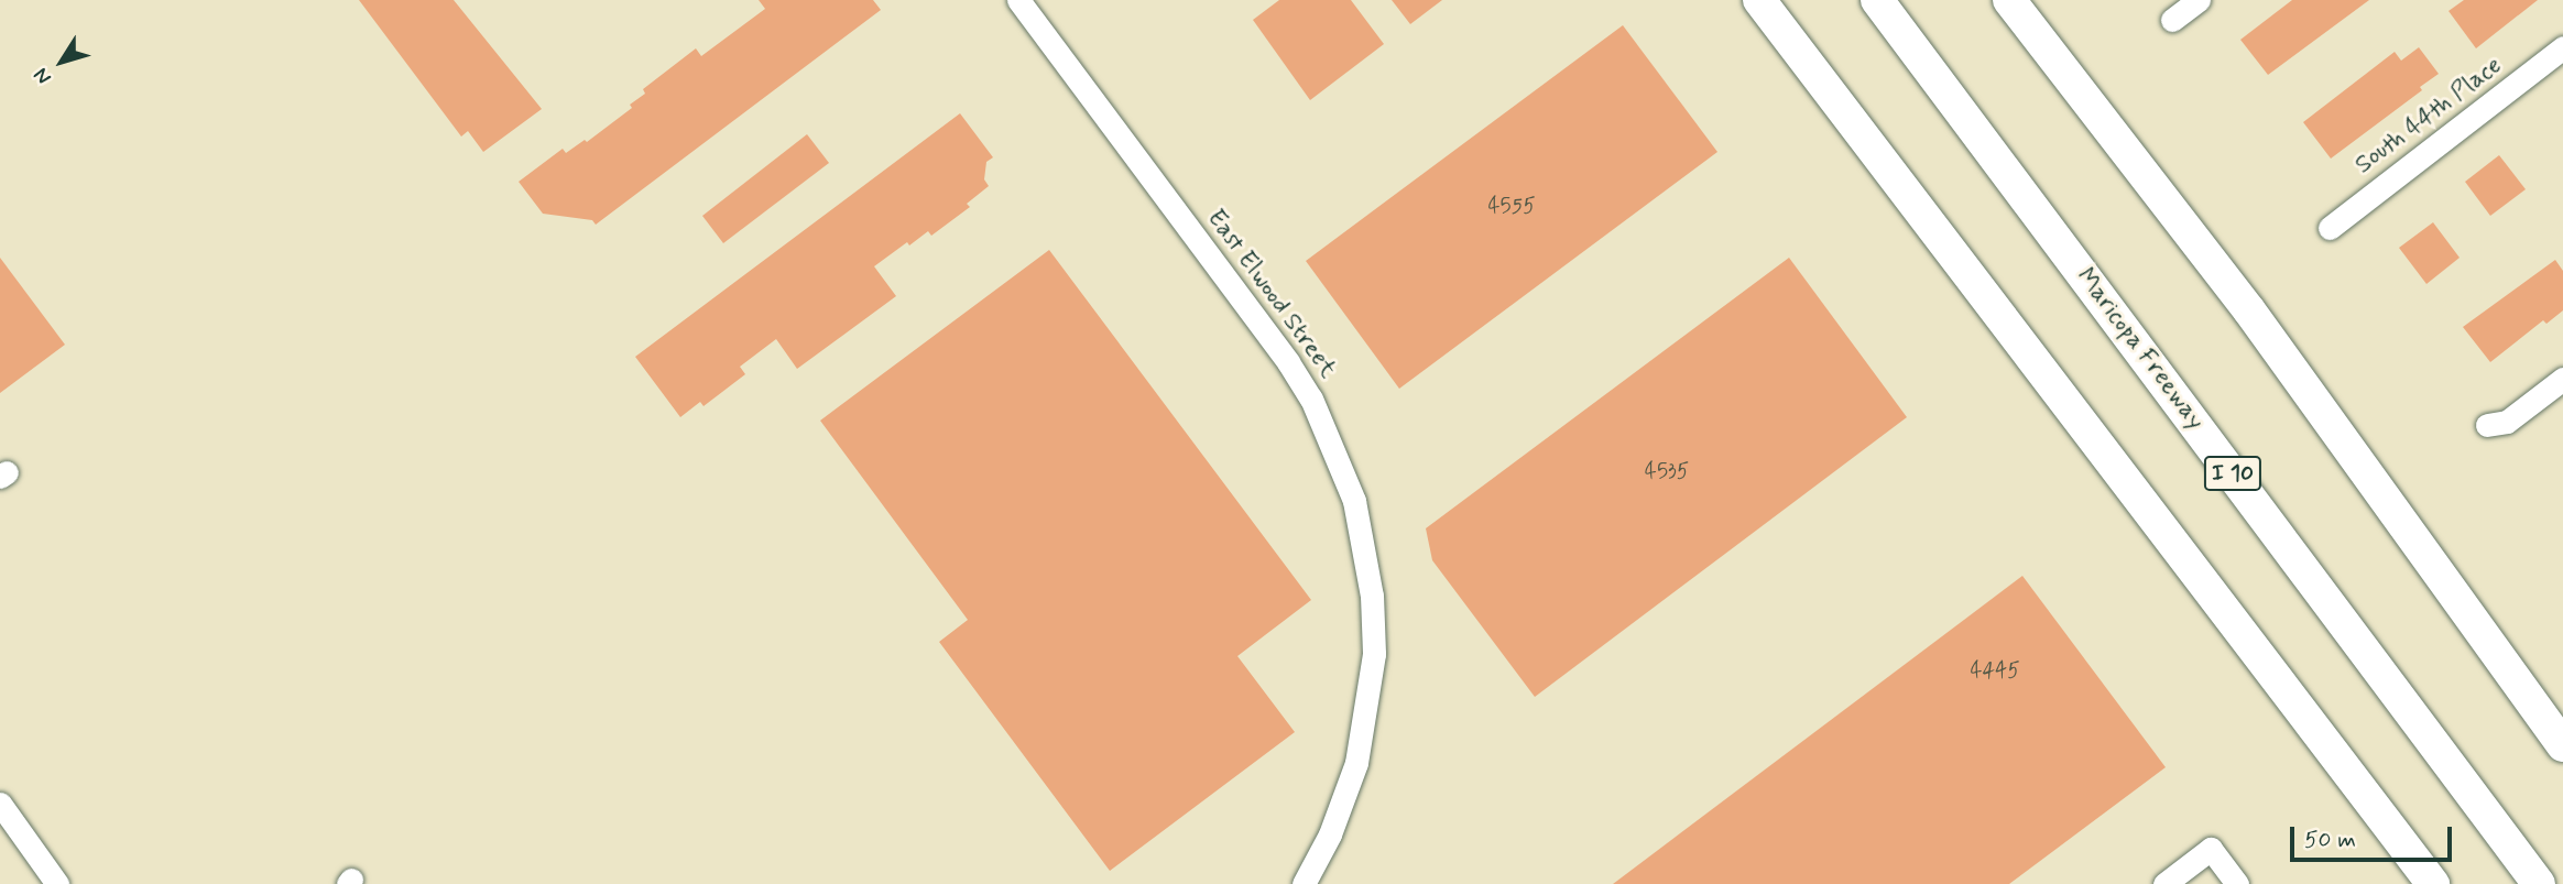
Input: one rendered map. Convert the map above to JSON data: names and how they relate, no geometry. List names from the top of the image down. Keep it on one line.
{"streets":{"highway":["Maricopa Freeway","I 10"],"street":["South 44th Place","East Elwood Street"]},"house_numbers":["4555","4535","4445"],"scale_bar":"50 m","north":"bottom left"}
